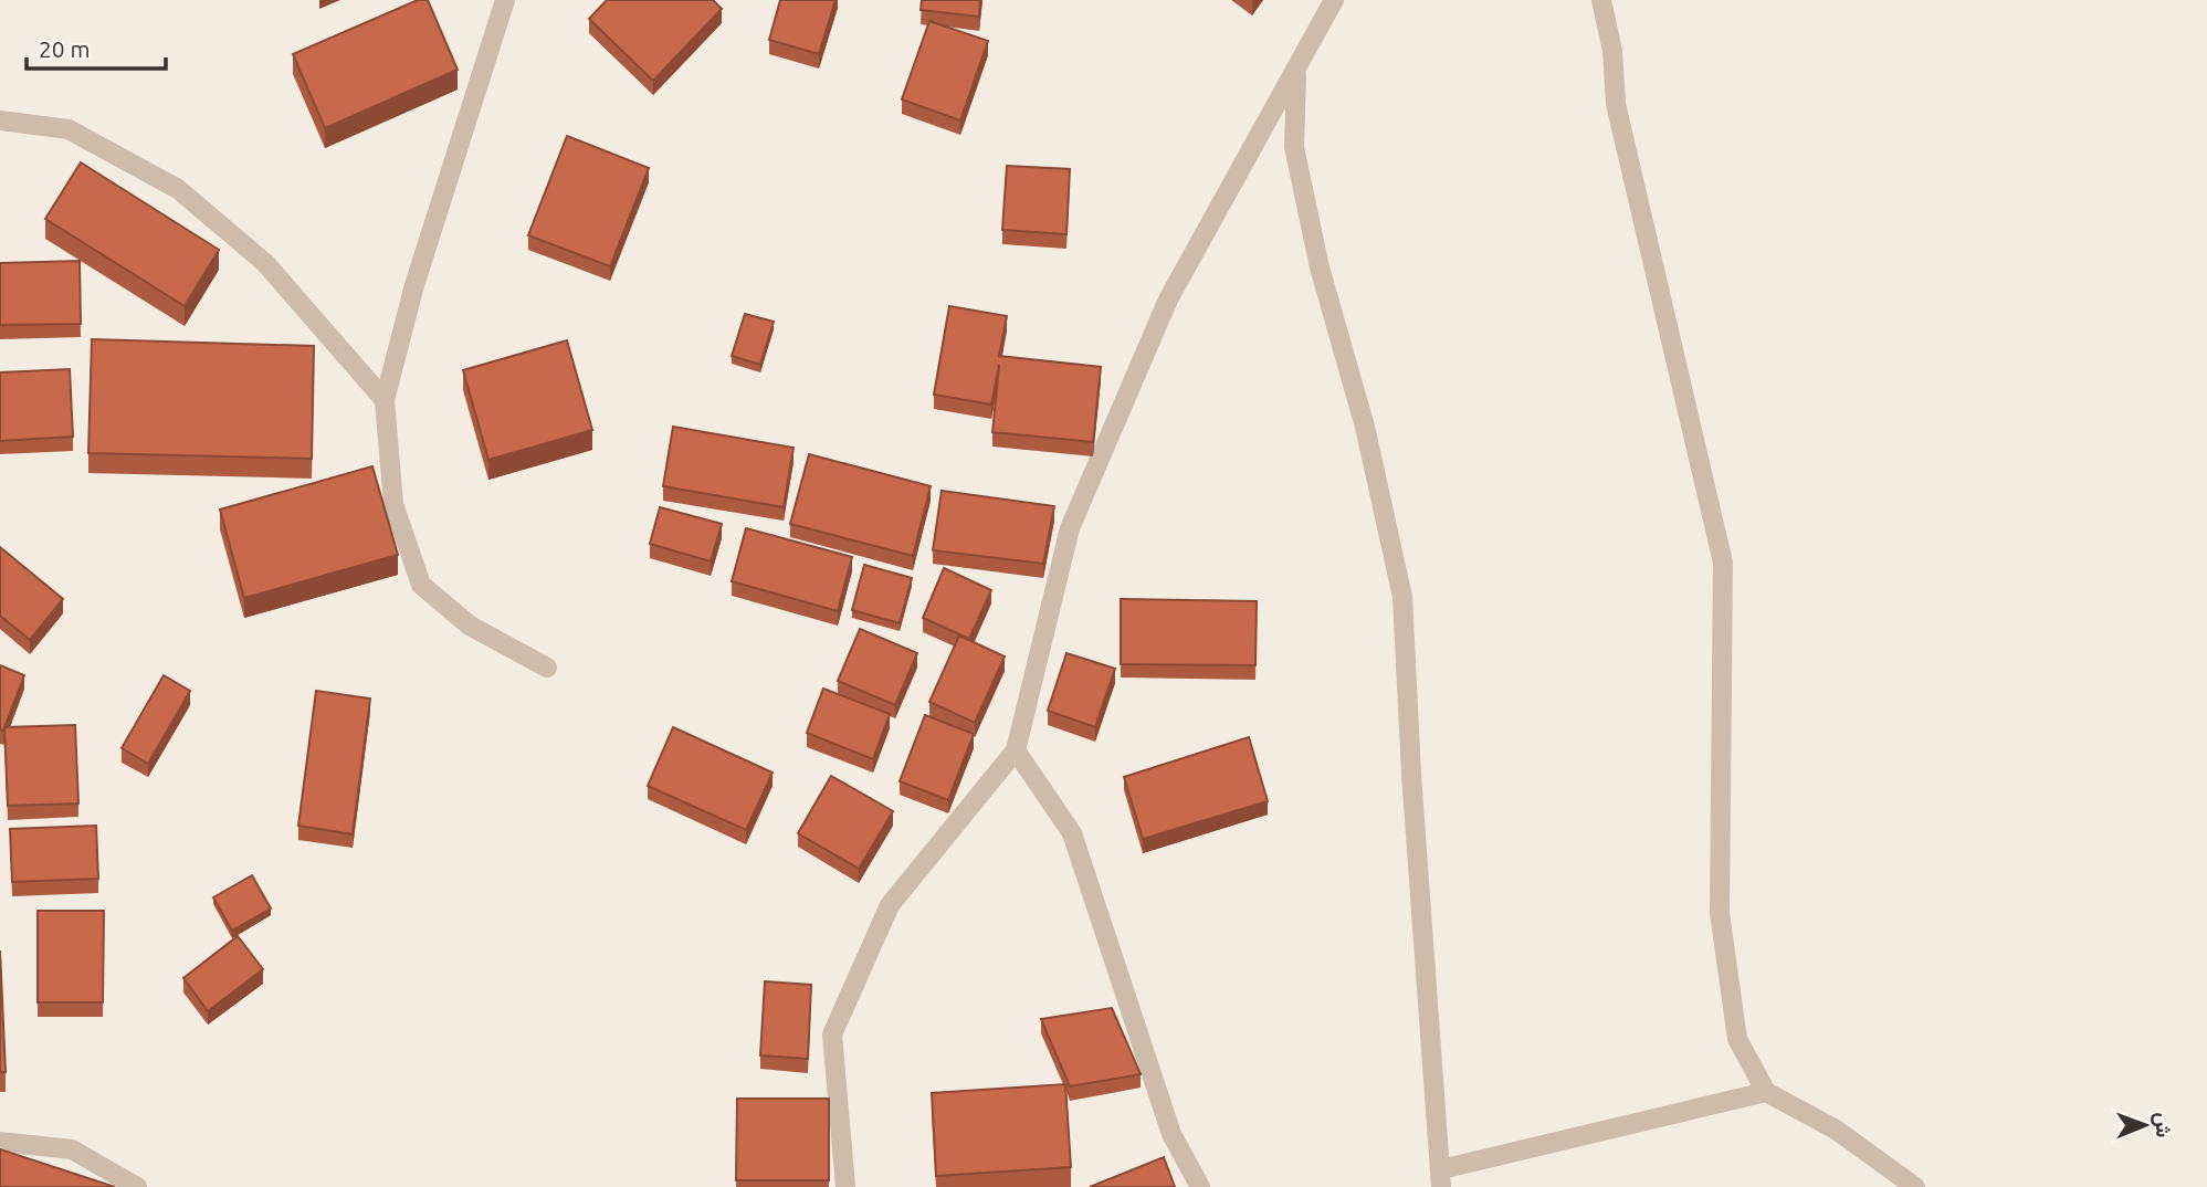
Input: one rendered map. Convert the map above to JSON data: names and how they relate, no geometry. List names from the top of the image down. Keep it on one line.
{"scale_bar":"20 m","north":"right"}
